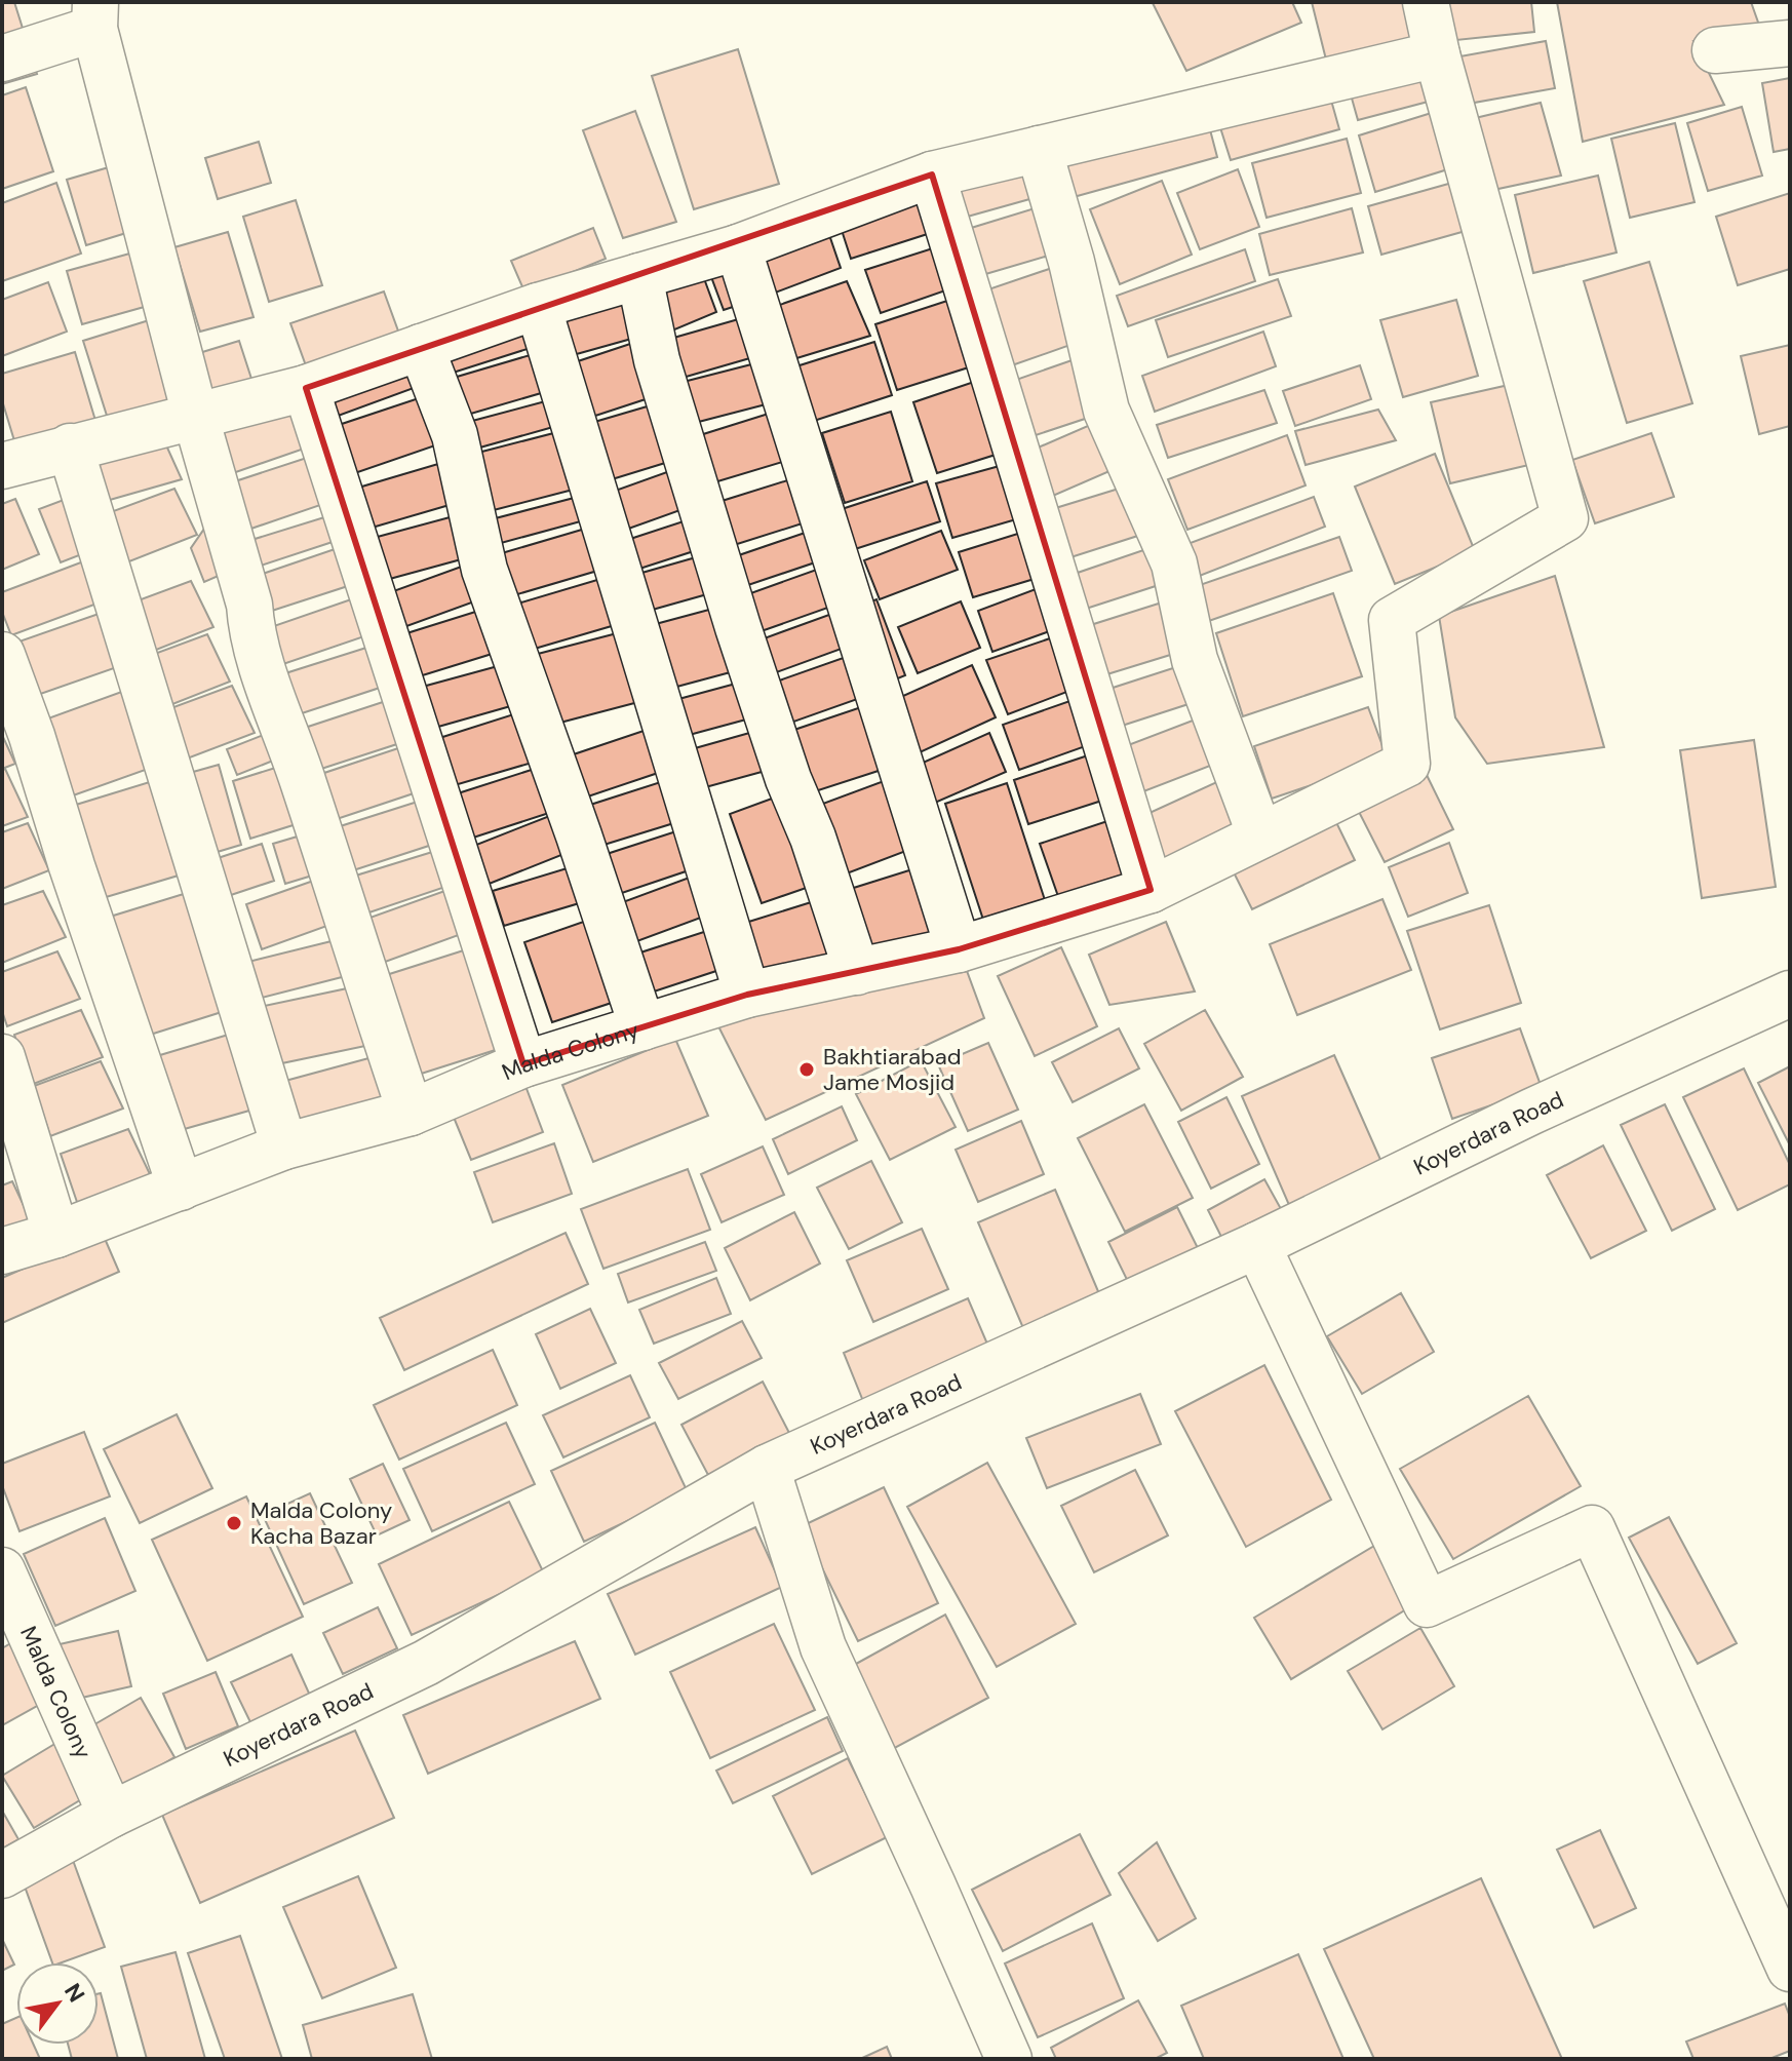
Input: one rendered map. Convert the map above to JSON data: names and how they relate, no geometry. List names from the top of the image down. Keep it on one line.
{"streets":{"street":["Malda Colony","Koyerdara Road"]},"crossings":[["Malda Colony","Koyerdara Road"]],"places":["Bakhtiarabad Jame Mosjid","Malda Colony Kacha Bazar"],"north":"top right"}
